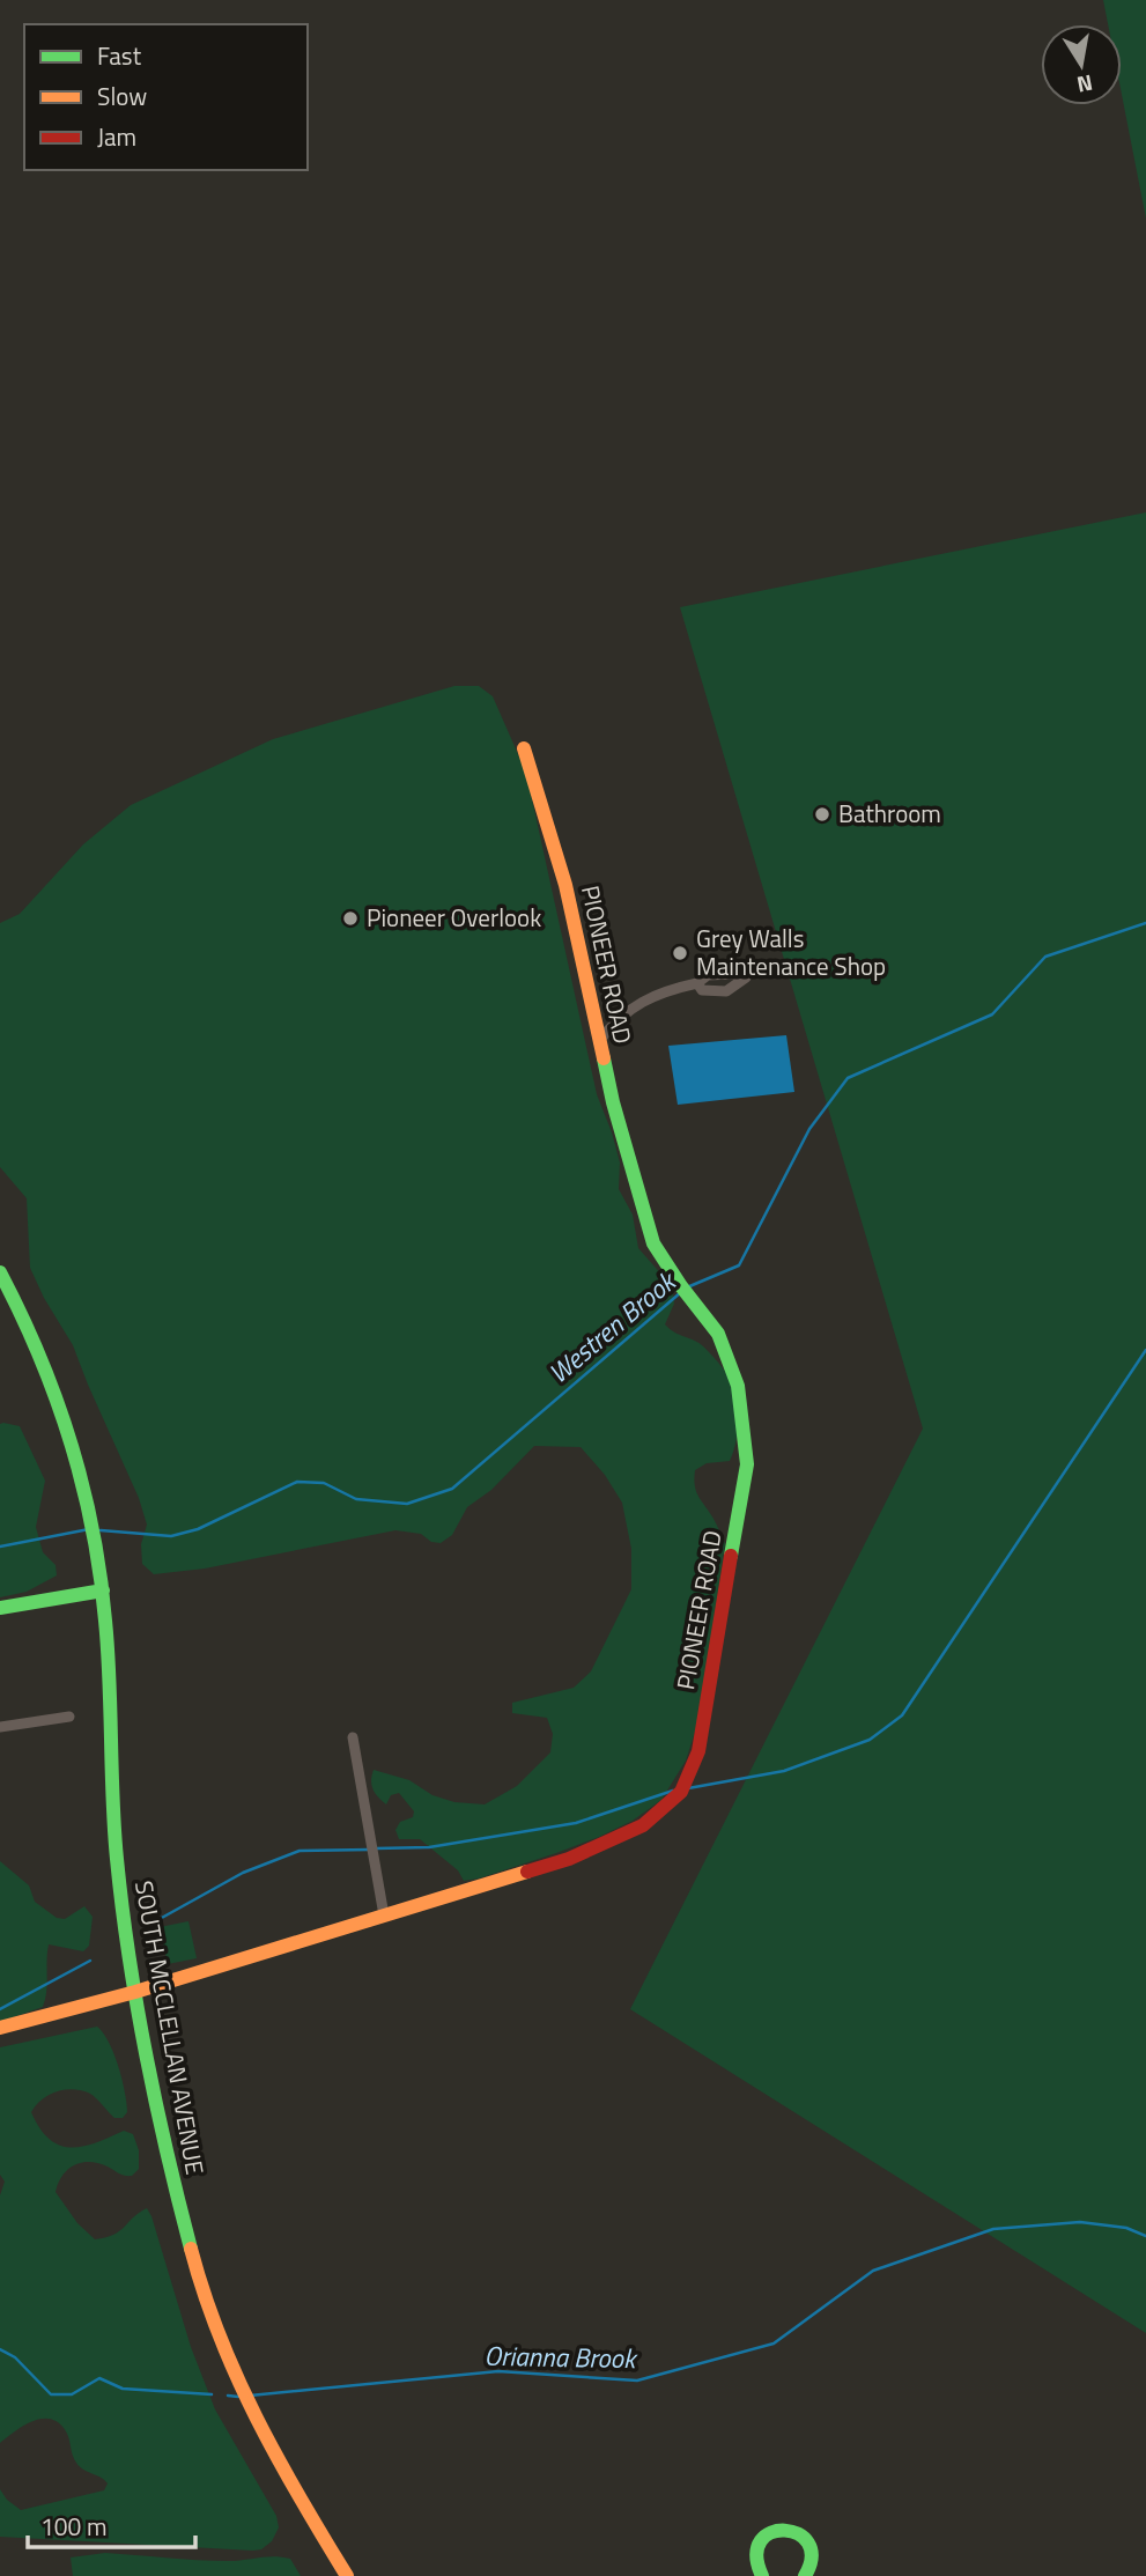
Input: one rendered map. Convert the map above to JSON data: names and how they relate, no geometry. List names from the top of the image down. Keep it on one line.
{"streets":{"street":["PIONEER ROAD","SOUTH MCCLELLAN AVENUE"]},"crossings":[["PIONEER ROAD","SOUTH MCCLELLAN AVENUE"]],"water":["Westren Brook","Orianna Brook"],"places":["Bathroom","Pioneer Overlook","Grey Walls Maintenance Shop"],"legend":["Fast","Slow","Jam"],"scale_bar":"100 m","north":"bottom"}
